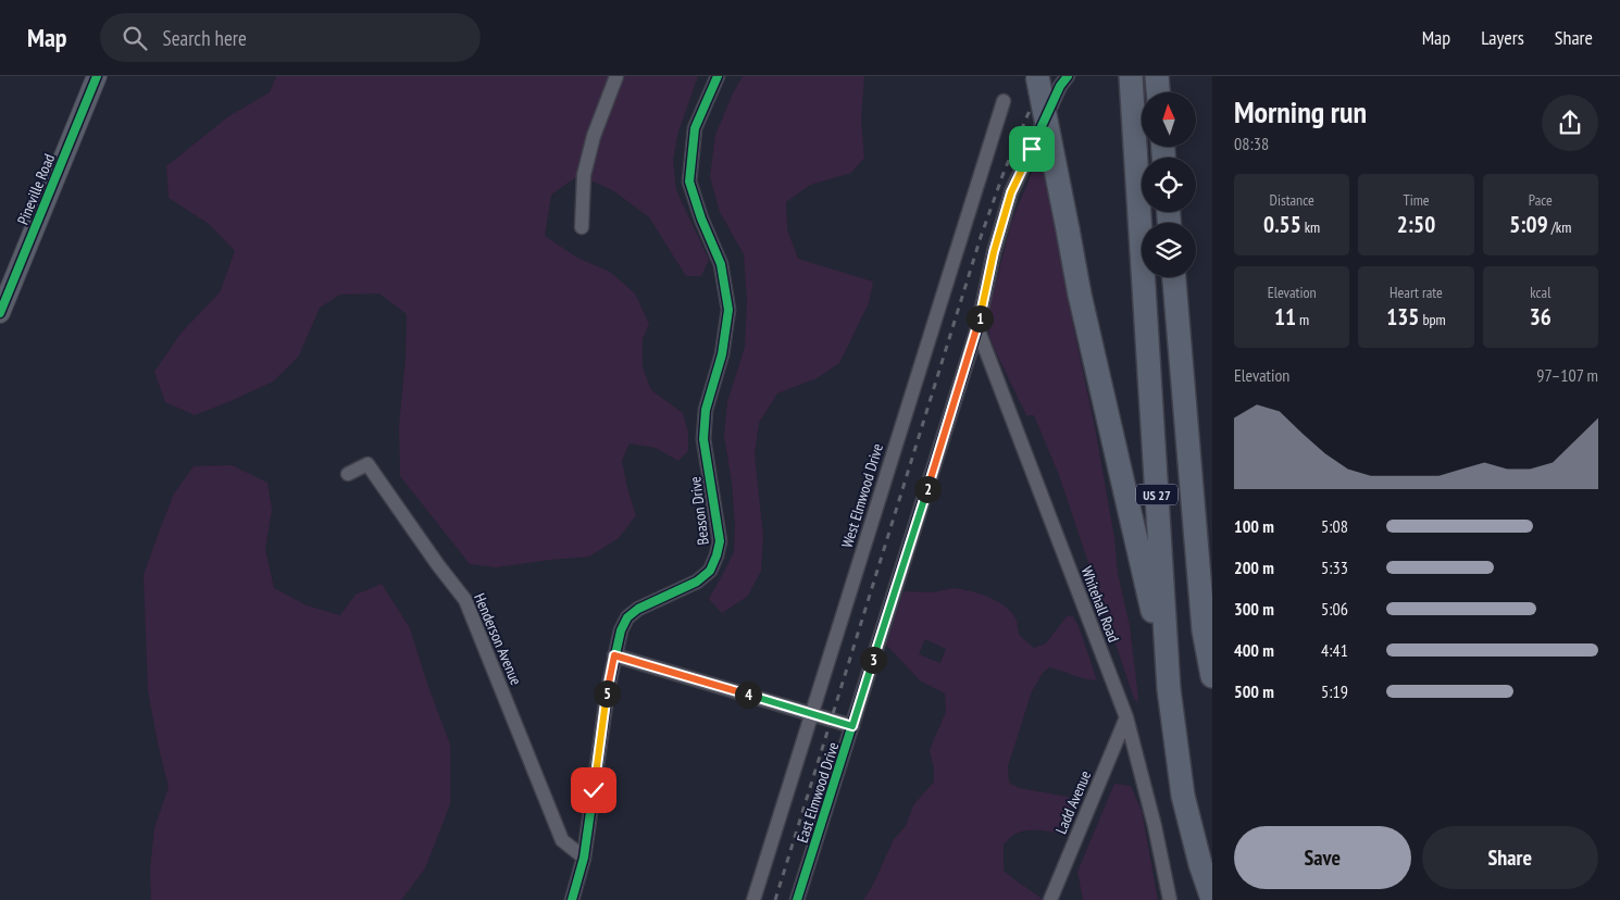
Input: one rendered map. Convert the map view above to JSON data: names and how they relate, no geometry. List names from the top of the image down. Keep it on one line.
{"streets":{"highway":["US 27"],"main road":["Pineville Road"],"street":["West Elmwood Drive","Beason Drive","Whitehall Road","Henderson Avenue","East Elmwood Drive","Ladd Avenue"]},"crossings":[["Beason Drive","Henderson Avenue"],["Whitehall Road","East Elmwood Drive"],["Whitehall Road","Ladd Avenue"]],"north":"top","page":{"header":"Map","search":"Search here","nav":["Map","Layers","Share"],"heading":["Morning run","08:38"],"stats":[["Distance","0.55 km"],["Time","2:50"],["Pace","5:09 /km"],["Elevation","11 m"],["Heart rate","135 bpm"],["kcal","36"]],"pins":["1","2","3","5","4"],"chart":["Elevation","97–107 m"],"list":[{"name":"100 m","note":"5:08"},{"name":"200 m","note":"5:33"},{"name":"300 m","note":"5:06"},{"name":"400 m","note":"4:41"},{"name":"500 m","note":"5:19"}],"buttons":["Save","Share"]}}
